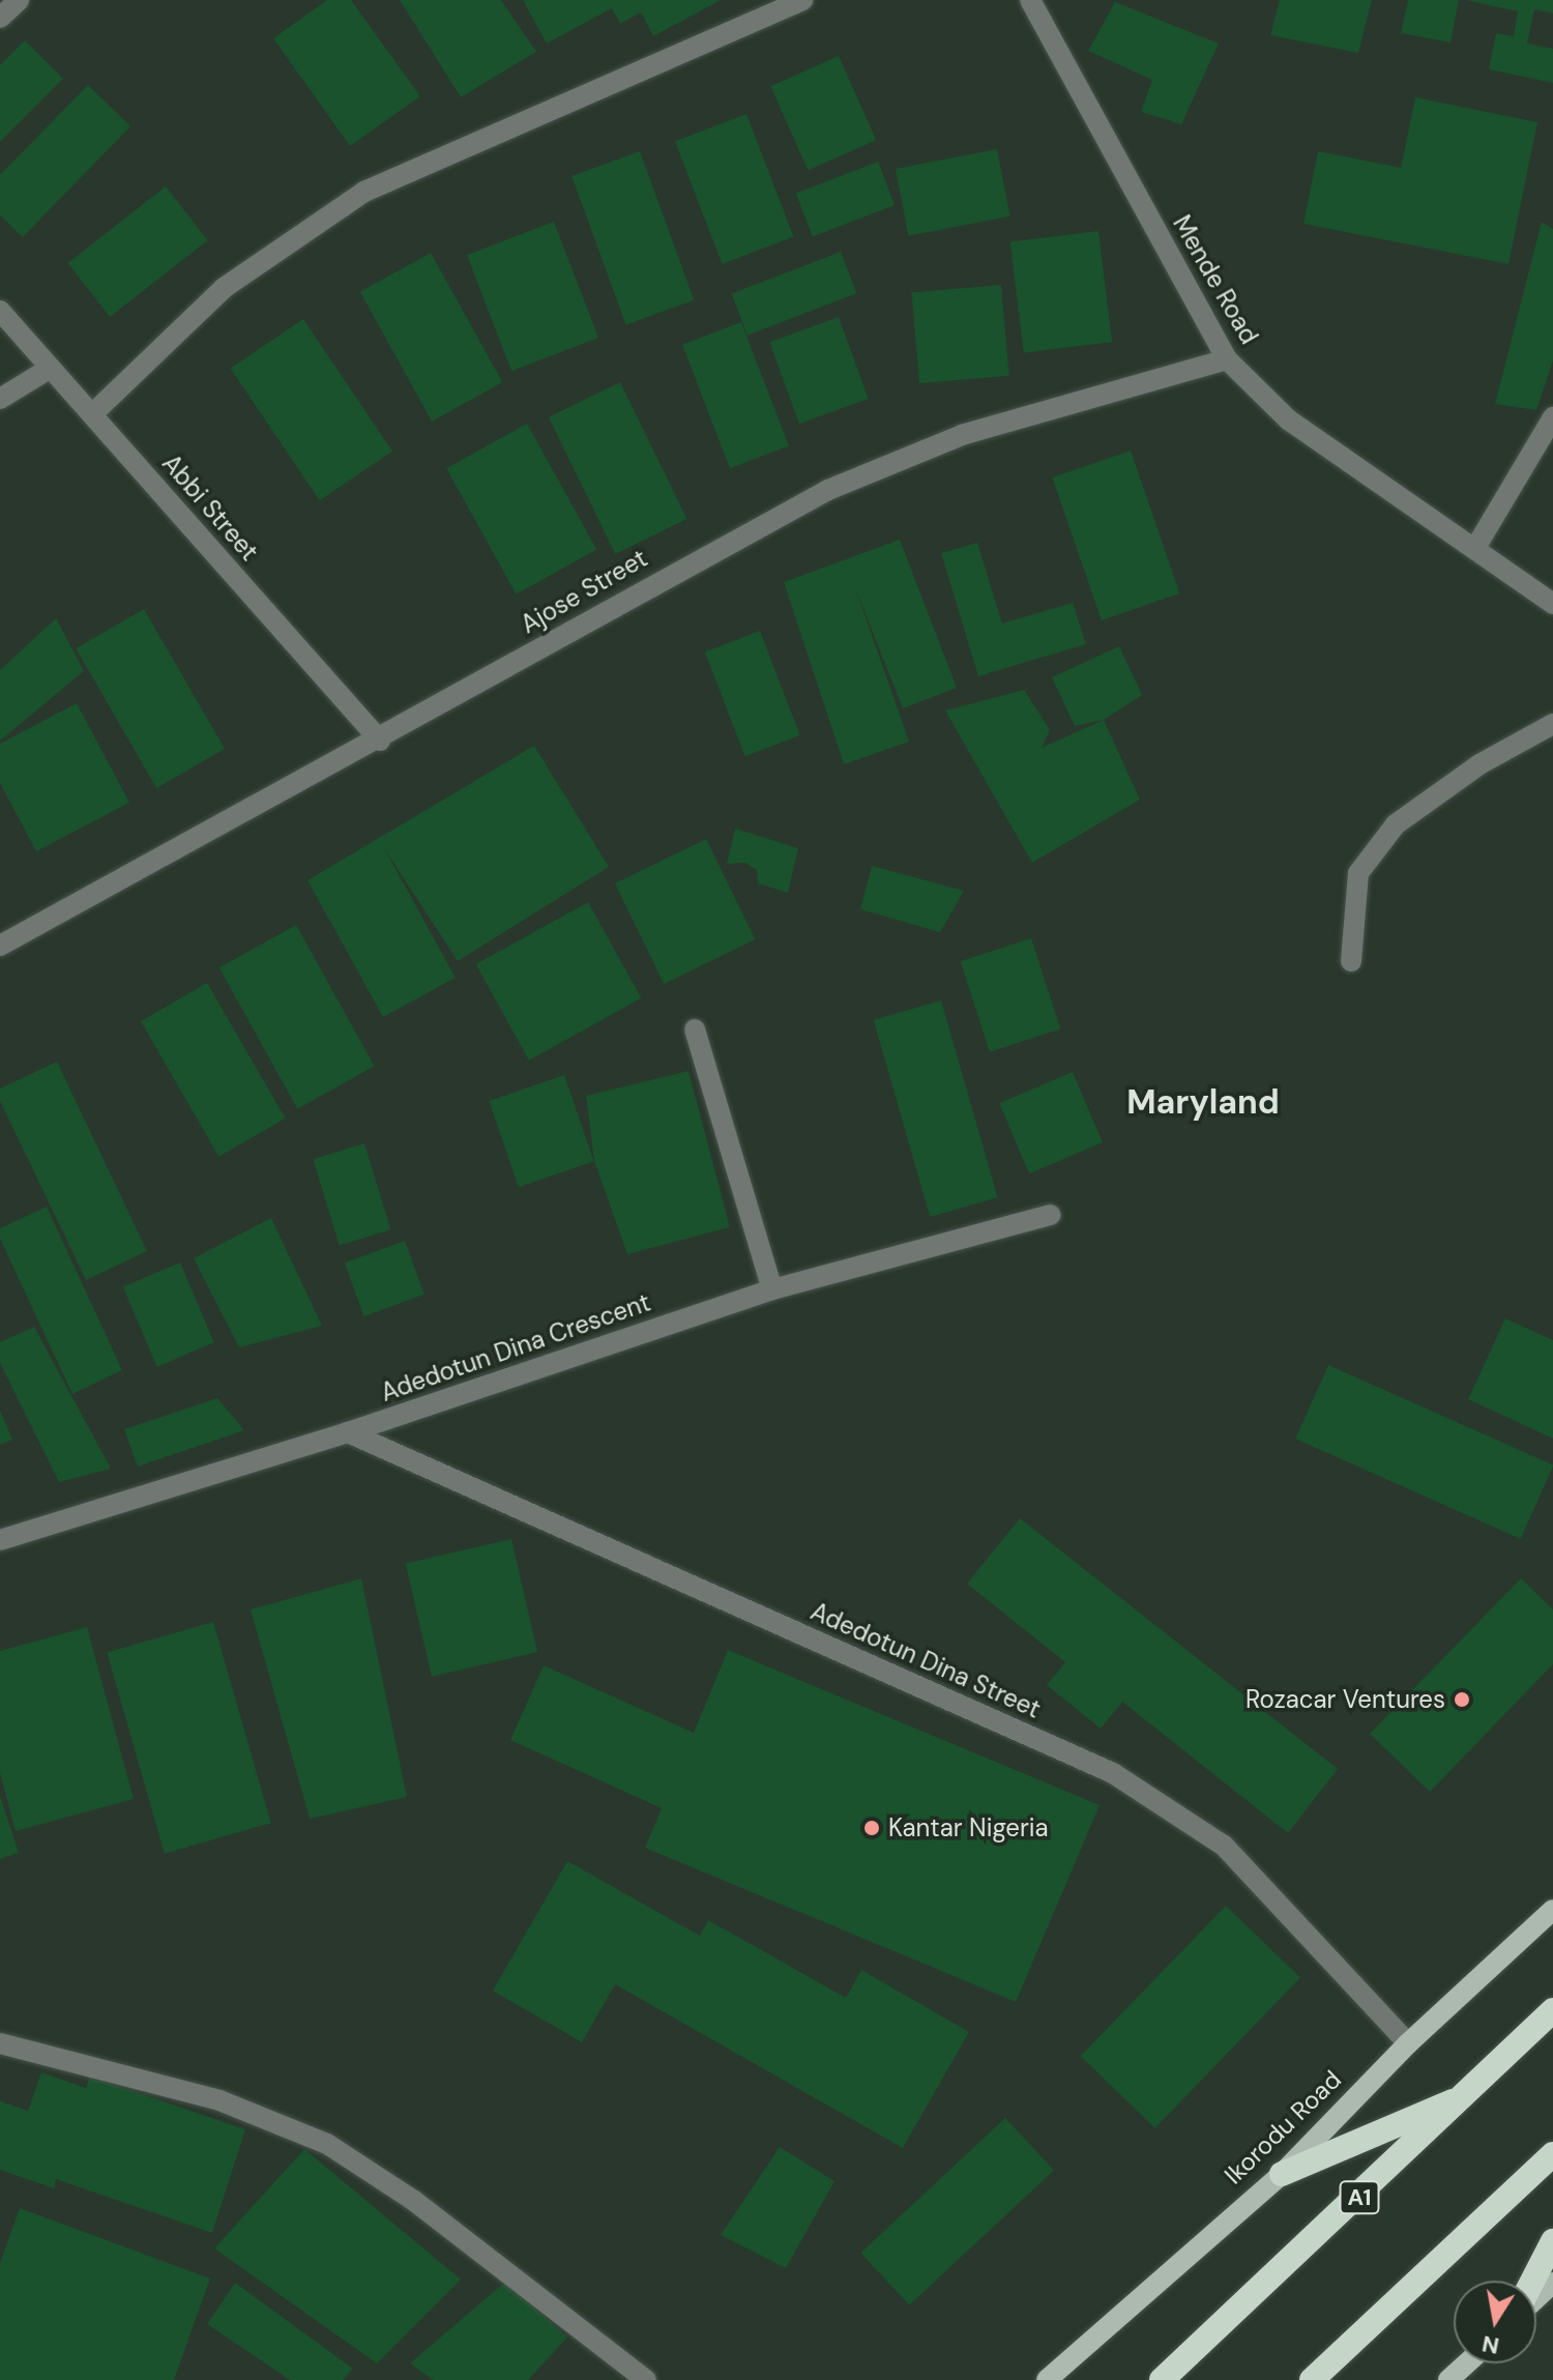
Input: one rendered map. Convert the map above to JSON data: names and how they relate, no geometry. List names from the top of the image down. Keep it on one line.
{"streets":{"highway":["A1"],"main road":["Ikorodu Road"],"street":["Mende Road","Abbi Street","Ajose Street","Adedotun Dina Crescent","Adedotun Dina Street"]},"crossings":[["Mende Road","Ajose Street"],["Abbi Street","Ajose Street"],["Adedotun Dina Crescent","Adedotun Dina Street"],["Adedotun Dina Street","Ikorodu Road"]],"districts":["Maryland"],"places":["Rozacar Ventures","Kantar Nigeria"],"north":"bottom"}
